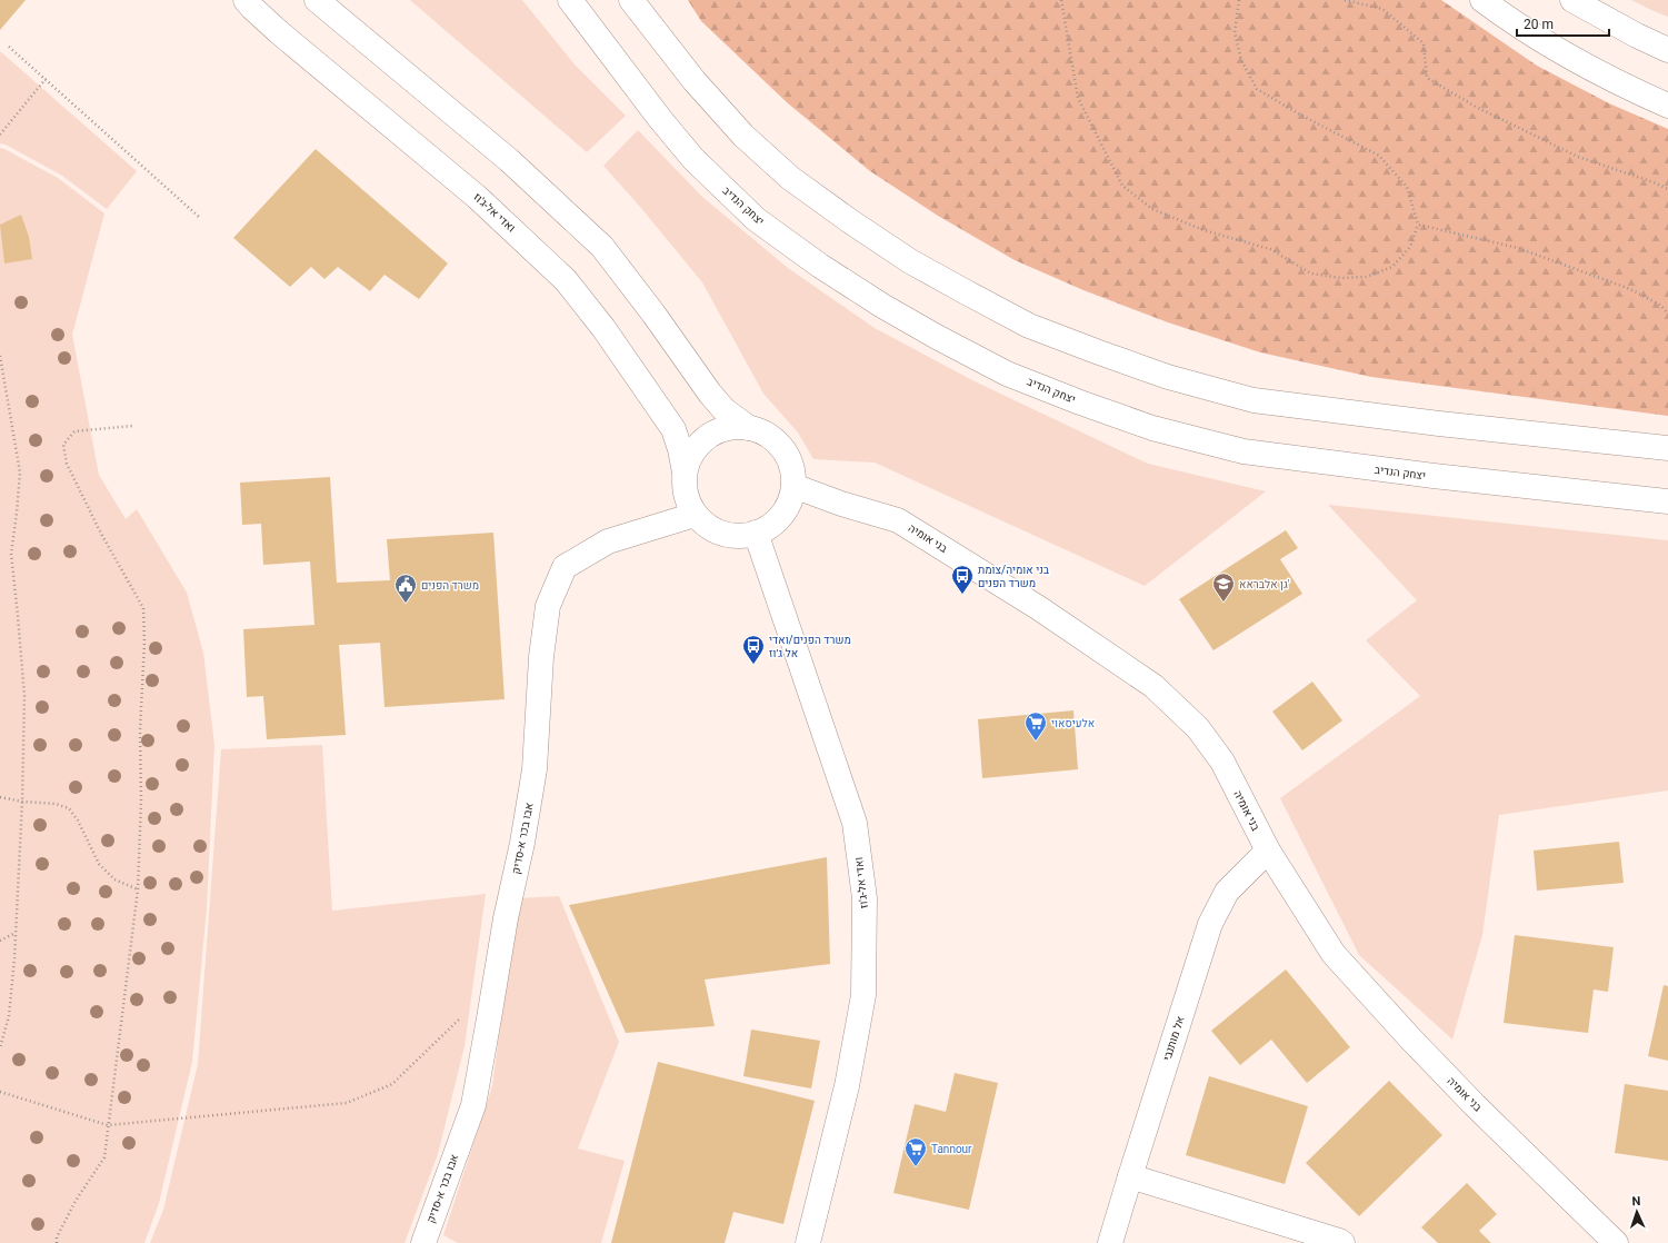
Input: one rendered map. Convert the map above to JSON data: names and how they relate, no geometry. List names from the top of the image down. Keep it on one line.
{"streets":{"main road":["יצחק הנדיב","ואדי אל-ג'וז","בני אומיה","אבו בכר א-סדיק","אל מותנבי"]},"crossings":[["ואדי אל-ג'וז","בני אומיה"],["ואדי אל-ג'וז","אבו בכר א-סדיק"],["בני אומיה","אבו בכר א-סדיק"],["בני אומיה","אל מותנבי"]],"places":{"bus stop":["בני אומיה/צומת משרד הפנים","משרד הפנים/ואדי אל ג׳וז"],"school or university":["גן אלבראא'"],"public building":["משרד הפנים"],"supermarket":["אלעיסאוי","Tannour"]},"scale_bar":"20 m","north":"top"}
